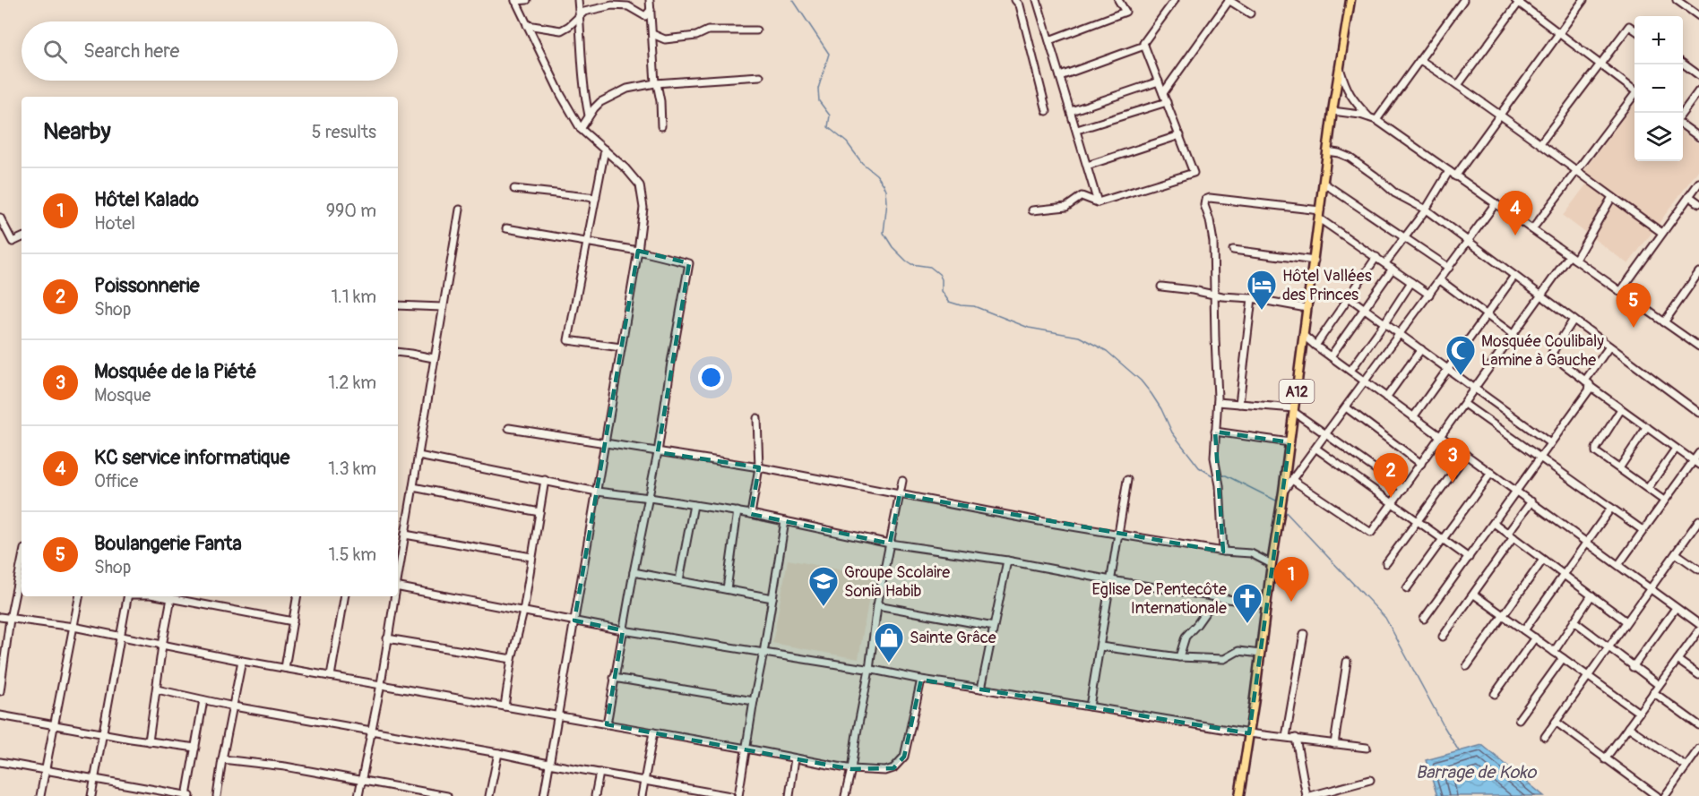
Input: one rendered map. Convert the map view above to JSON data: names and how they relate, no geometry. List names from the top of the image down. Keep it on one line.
{"streets":{"main road":["A12"]},"water":["Barrage de Koko"],"places":{"hotel":["Hôtel Vallées des Princes"],"mosque":["Mosquée Coulibaly Lamine à Gauche"],"school or university":["Groupe Scolaire Sonia Habib"],"church":["Eglise De Pentecôte Internationale"],"shop":["Sainte Grâce"]},"page":{"map_buttons":["+","−"],"search":"Search here","heading":["Nearby","5 results"],"list":[{"mark":"1","name":"Hôtel Kalado","note":"Hotel","value":"990 m"},{"mark":"2","name":"Poissonnerie","note":"Shop","value":"1.1 km"},{"mark":"3","name":"Mosquée de la Piété","note":"Mosque","value":"1.2 km"},{"mark":"4","name":"KC service informatique","note":"Office","value":"1.3 km"},{"mark":"5","name":"Boulangerie Fanta","note":"Shop","value":"1.5 km"}],"pins":["4","5","3","2","1"]}}
